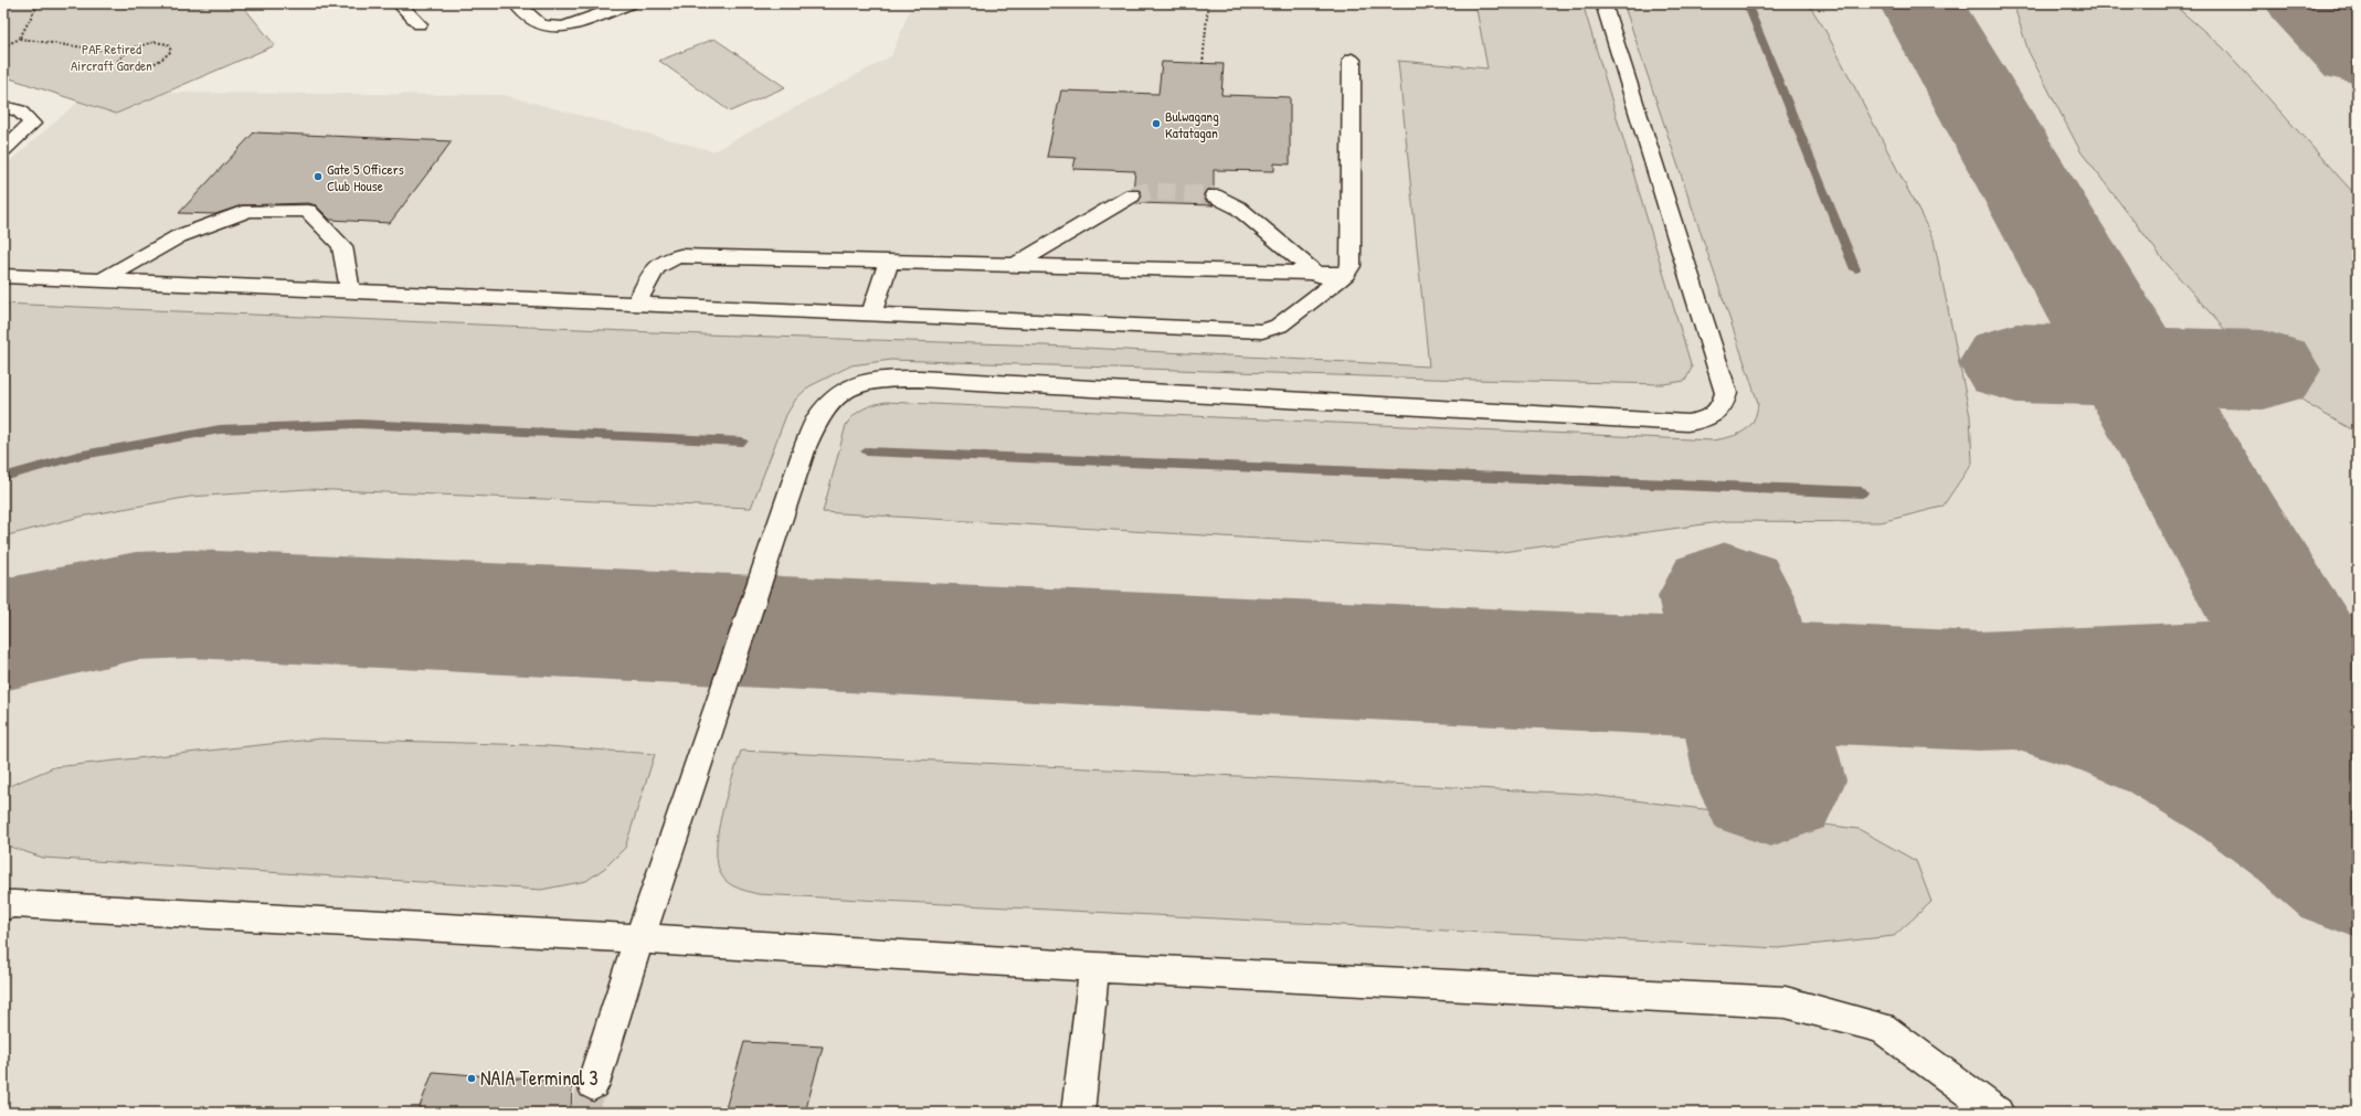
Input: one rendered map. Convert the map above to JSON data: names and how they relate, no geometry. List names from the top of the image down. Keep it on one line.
{"parks":["PAF Retired Aircraft Garden"],"places":["Bulwagang Katatagan","Gate 5 Officers Club House","NAIA Terminal 3"]}
